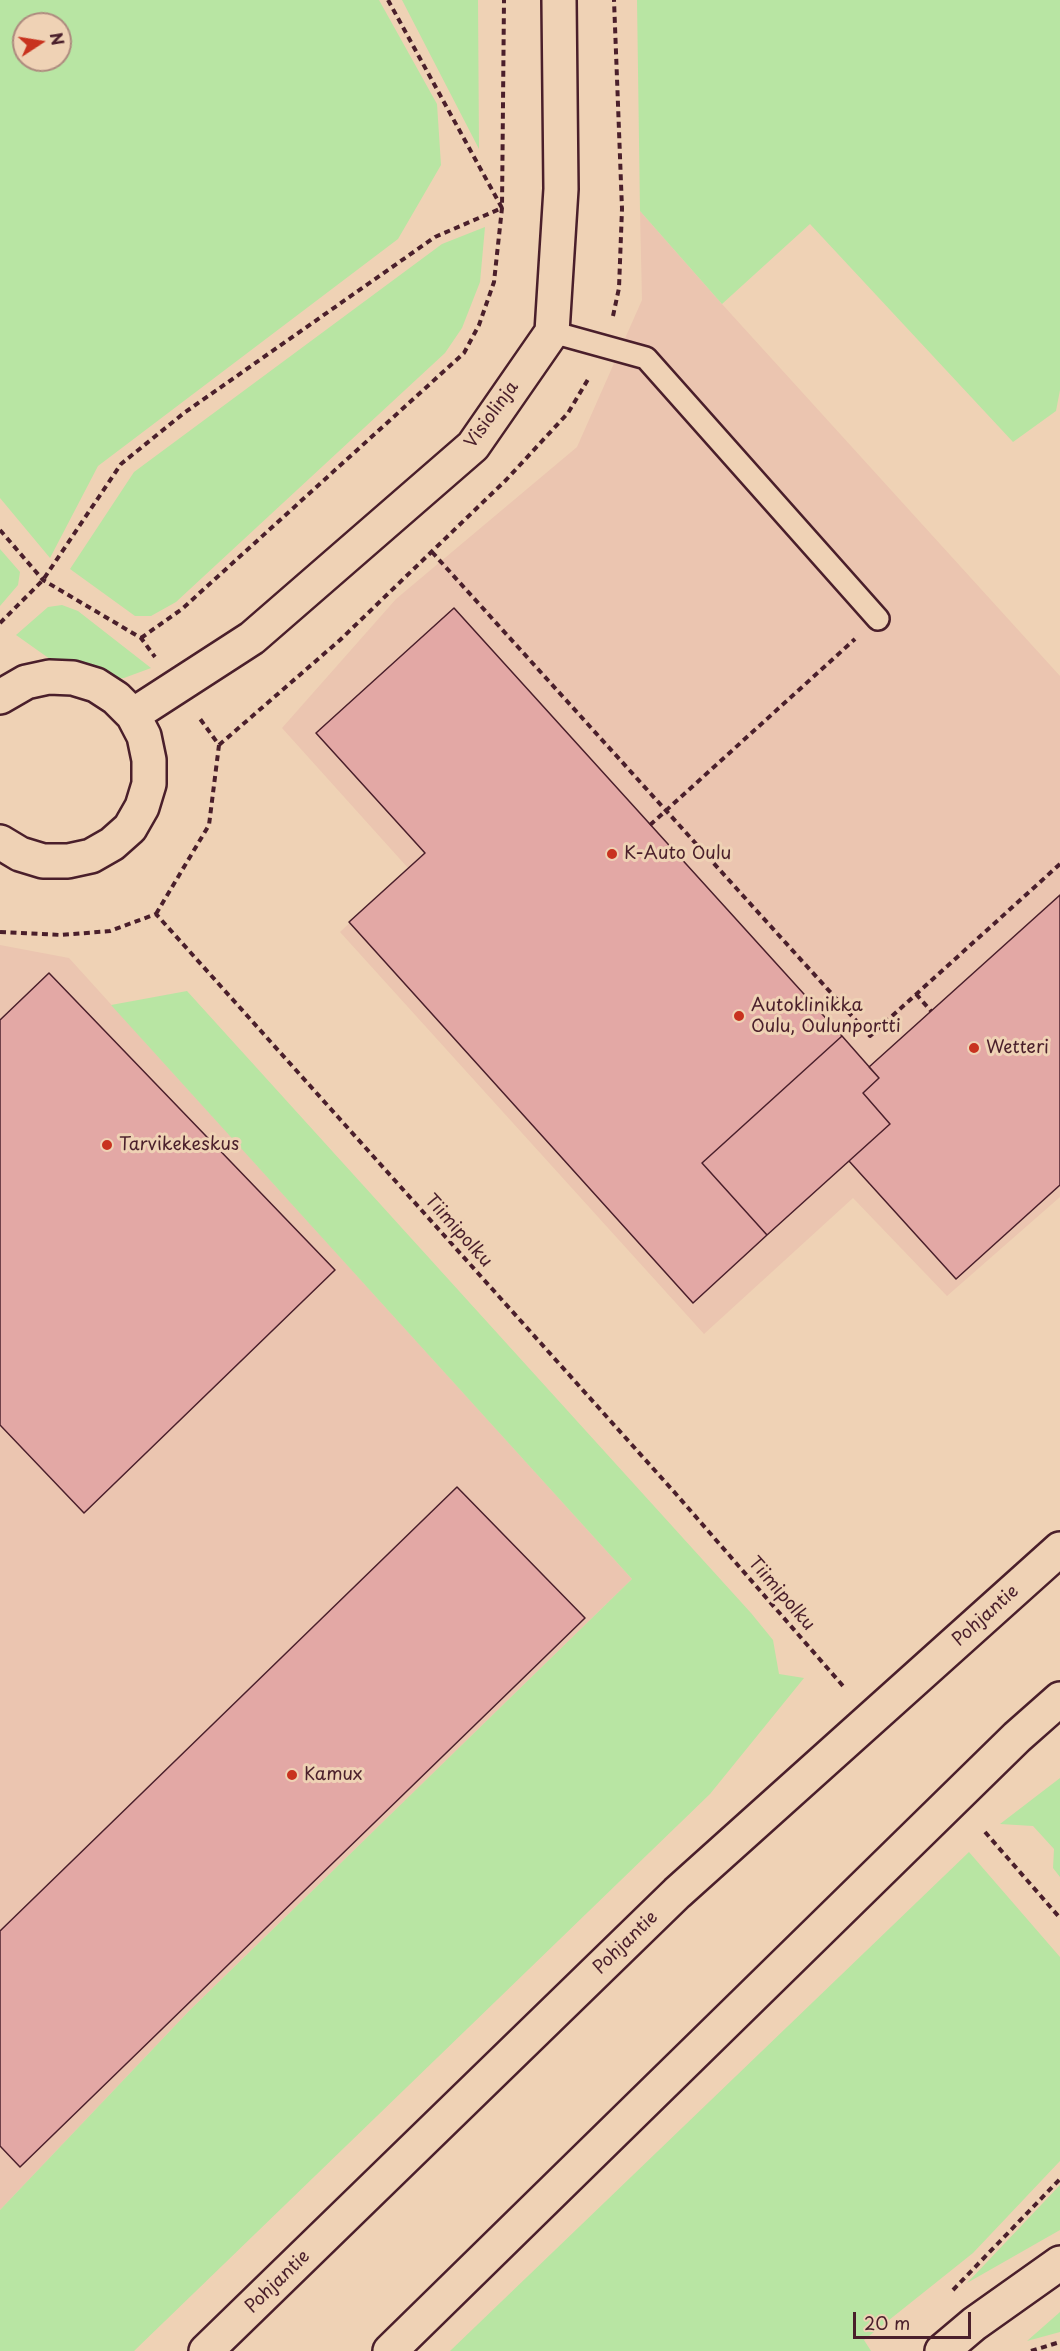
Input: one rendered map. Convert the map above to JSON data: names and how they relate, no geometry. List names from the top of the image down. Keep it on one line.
{"streets":{"main road":["Visiolinja","Pohjantie"],"path":["Tiimipolku"]},"places":["K-Auto Oulu","Autoklinikka Oulu, Oulunportti","Wetteri","Tarvikekeskus","Kamux"],"scale_bar":"20 m","north":"right"}
